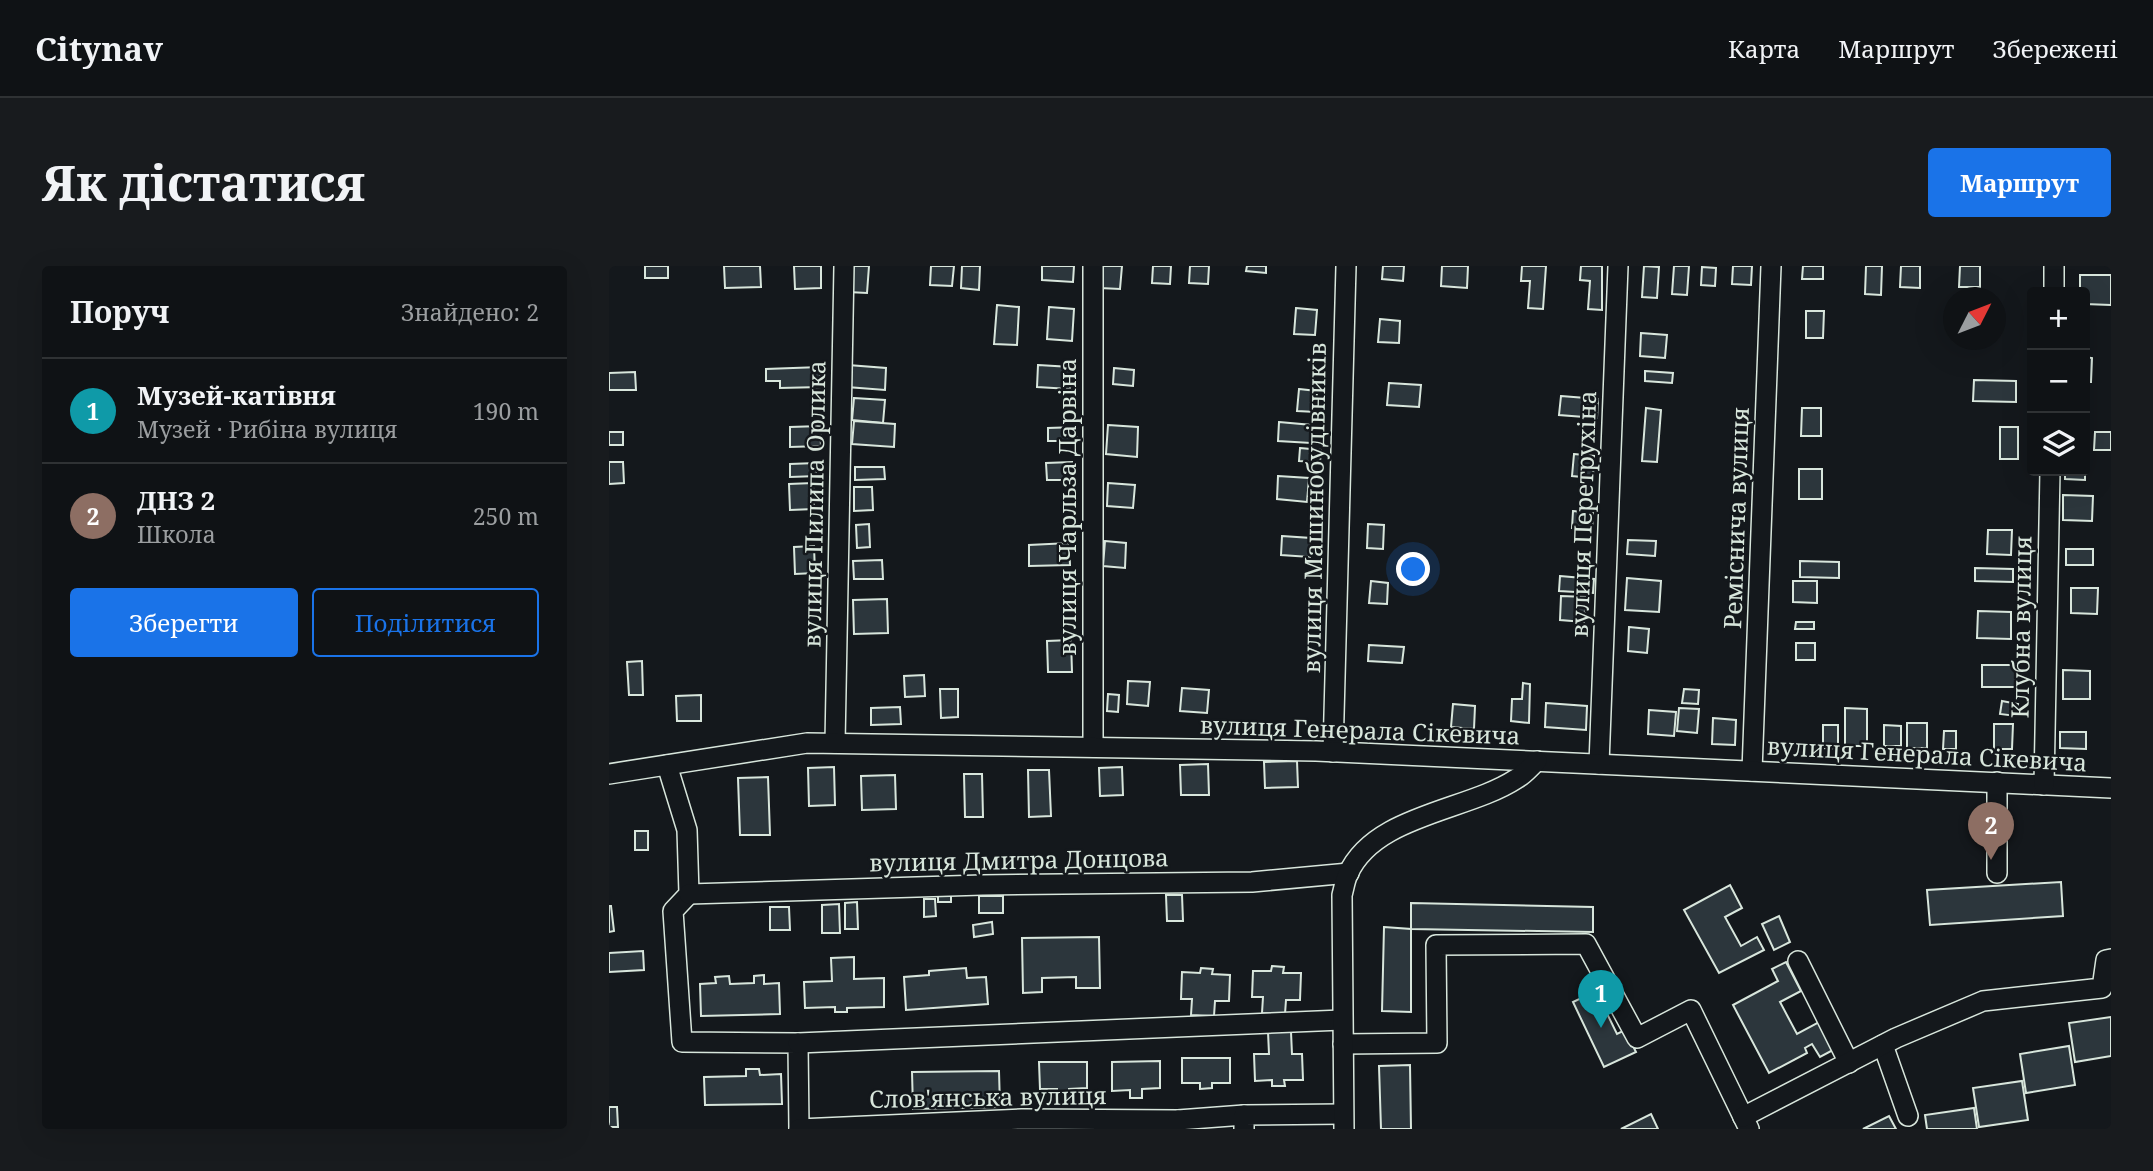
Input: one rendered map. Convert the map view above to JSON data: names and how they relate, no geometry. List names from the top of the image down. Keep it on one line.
{"streets":{"street":["вулиця Пилипа Орлика","вулиця Чарльза Дарвіна","вулиця Машинобудівників","вулиця Перетрухіна","Реміснича вулиця","Клубна вулиця","вулиця Генерала Сікевича","вулиця Дмитра Донцова","Слов'янська вулиця"]},"crossings":[["вулиця Пилипа Орлика","вулиця Генерала Сікевича"],["вулиця Чарльза Дарвіна","вулиця Генерала Сікевича"],["вулиця Машинобудівників","вулиця Генерала Сікевича"],["вулиця Перетрухіна","вулиця Генерала Сікевича"],["Реміснича вулиця","вулиця Генерала Сікевича"],["Клубна вулиця","вулиця Генерала Сікевича"]],"north":"top right","page":{"header":"Citynav","nav":["Карта","Маршрут","Збережені"],"buttons":["Маршрут",["Зберегти","Поділитися"]],"title":"Як дістатися","heading":["Поруч","Знайдено: 2"],"map_buttons":["+","−"],"list":[{"mark":"1","name":"Музей-катівня","note":"Музей · Рибіна вулиця","value":"190 m"},{"mark":"2","name":"ДНЗ 2","note":"Школа","value":"250 m"}],"pins":["2","1"]}}
